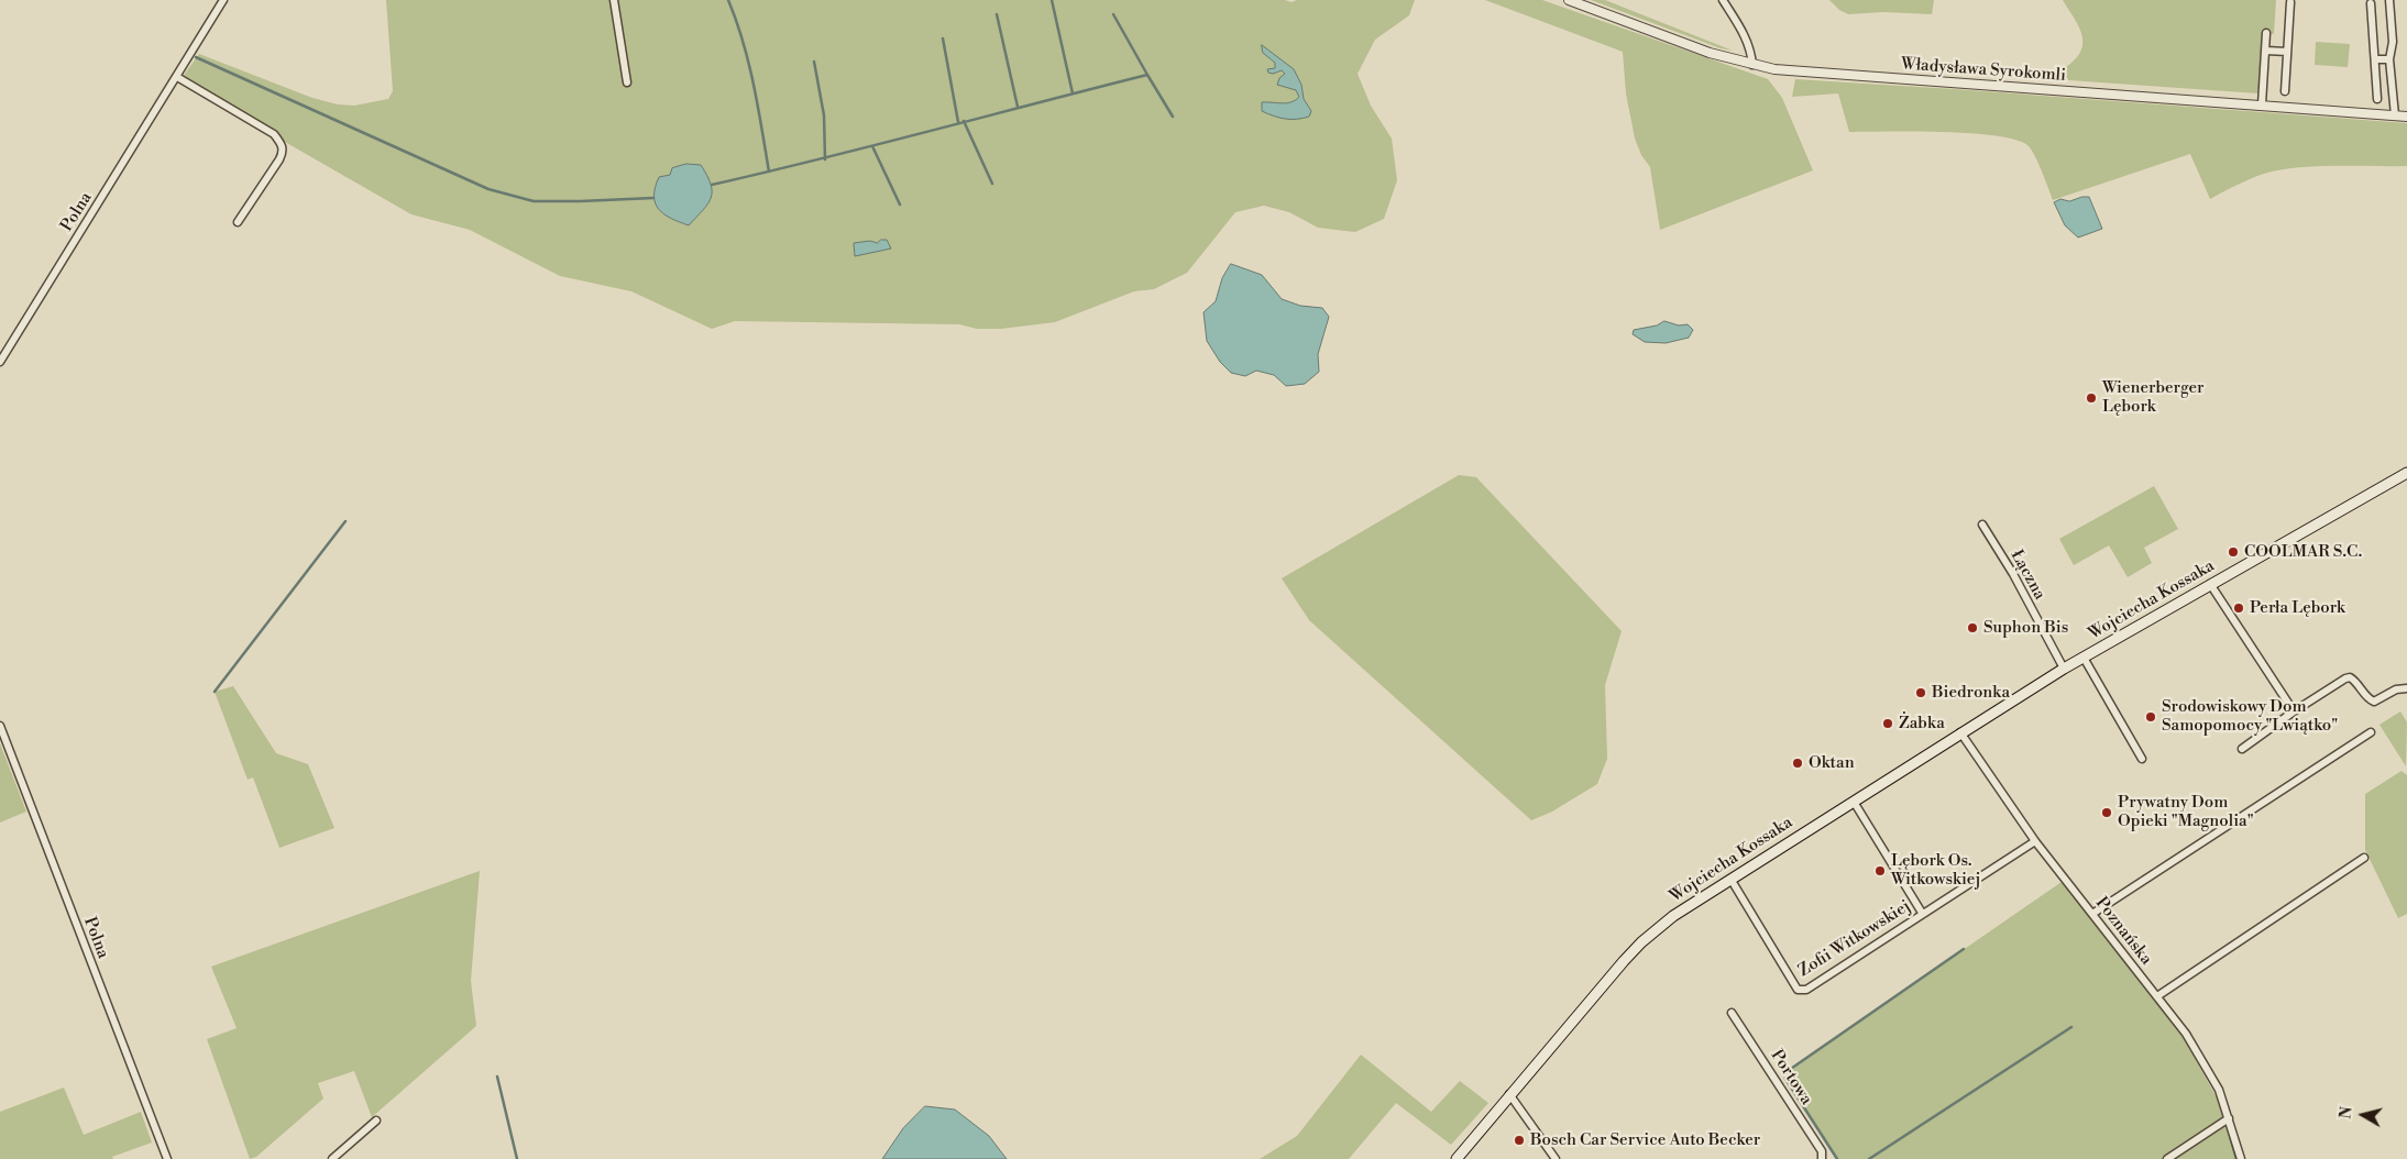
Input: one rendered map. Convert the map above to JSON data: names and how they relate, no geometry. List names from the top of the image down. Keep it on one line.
{"streets":{"main road":["Wojciecha Kossaka"],"street":["Władysława Syrokomli","Polna","Łączna","Poznańska","Zofii Witkowskiej","Portowa"]},"crossings":[["Łączna","Wojciecha Kossaka"],["Wojciecha Kossaka","Poznańska"],["Wojciecha Kossaka","Zofii Witkowskiej"],["Poznańska","Zofii Witkowskiej"]],"places":["Wienerberger Lębork","COOLMAR S.C.","Perła Lębork","Suphon Bis","Biedronka","Srodowiskowy Dom Samopomocy \"Lwiątko\"","Żabka","Oktan","Prywatny Dom Opieki \"Magnolia\"","Lębork Os. Witkowskiej","Bosch Car Service Auto Becker"],"north":"left"}
